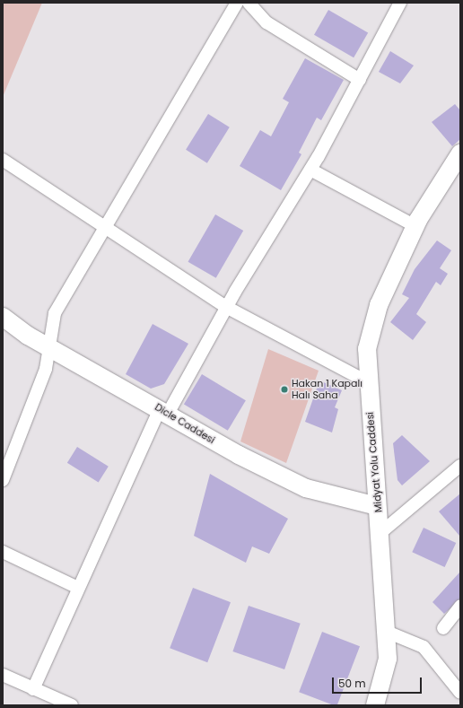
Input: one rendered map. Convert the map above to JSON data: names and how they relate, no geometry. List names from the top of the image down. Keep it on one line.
{"streets":{"street":["Dicle Caddesi","Midyat Yolu Caddesi"]},"crossings":[["Dicle Caddesi","Midyat Yolu Caddesi"]],"places":["Hakan 1 Kapalı Halı Saha"],"scale_bar":"50 m"}
